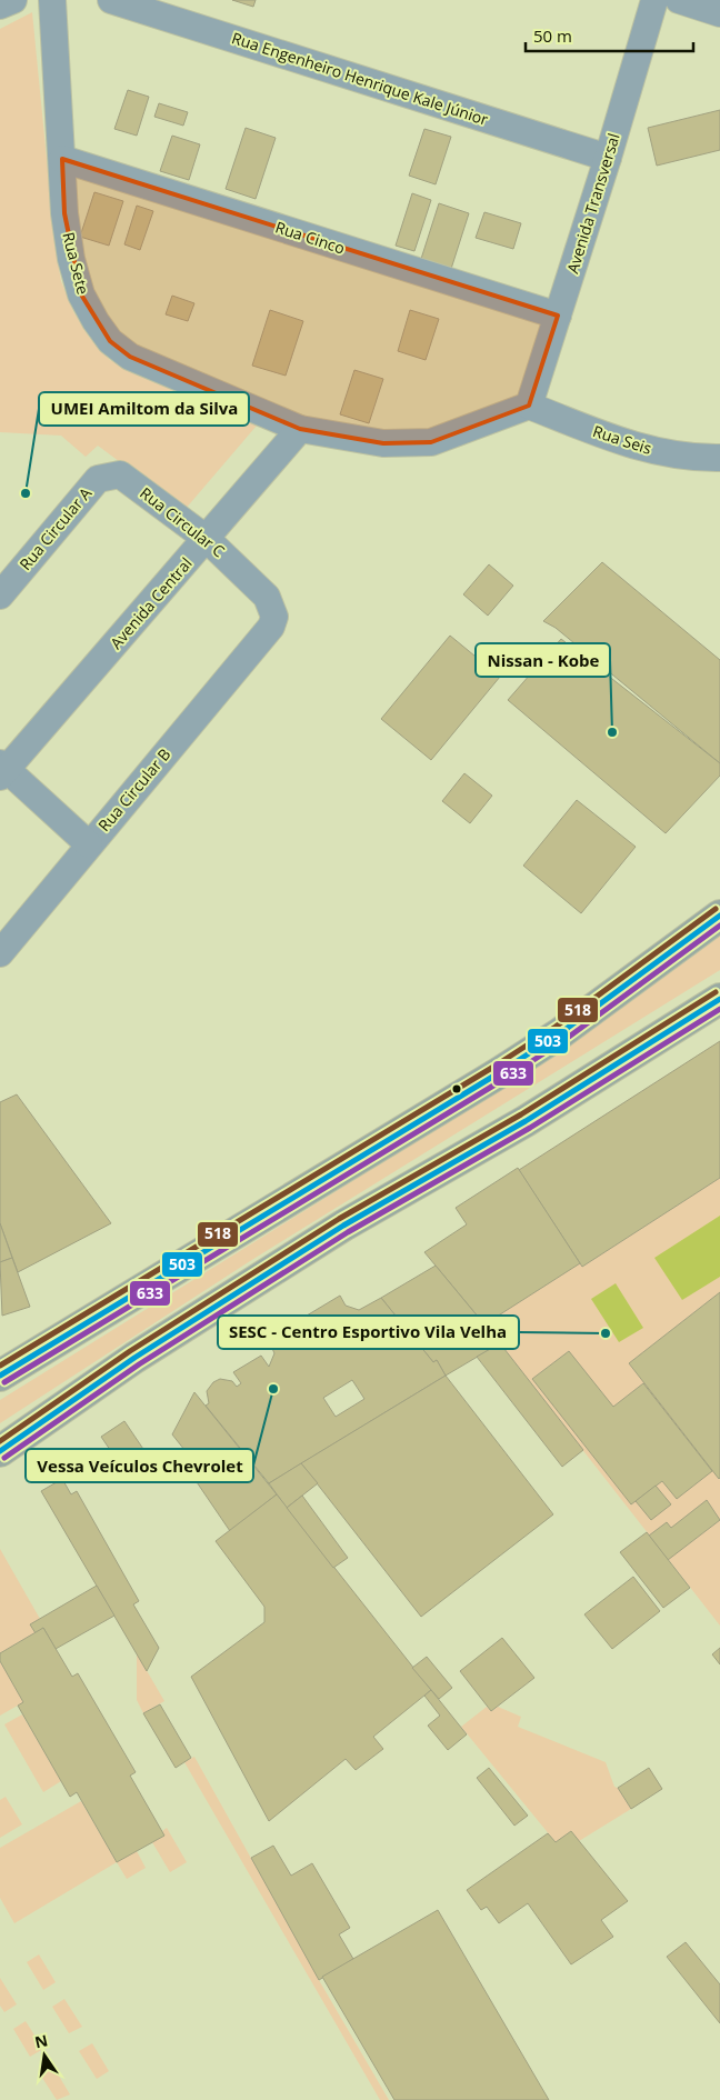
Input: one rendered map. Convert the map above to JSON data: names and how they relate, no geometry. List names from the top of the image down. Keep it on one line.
{"streets":{"street":["Rua Engenheiro Henrique Kale Júnior","Avenida Transversal","Rua Cinco","Rua Sete","Rua Seis","Rua Circular C","Rua Circular A","Avenida Central","Rua Circular B"]},"crossings":[["Rua Engenheiro Henrique Kale Júnior","Avenida Transversal"],["Avenida Transversal","Rua Cinco"],["Avenida Transversal","Rua Sete"],["Avenida Transversal","Rua Seis"],["Rua Cinco","Rua Sete"],["Rua Sete","Rua Seis"],["Rua Sete","Avenida Central"],["Rua Circular C","Rua Circular A"],["Rua Circular C","Avenida Central"],["Rua Circular C","Rua Circular B"]],"places":["UMEI Amiltom da Silva","Nissan - Kobe","SESC - Centro Esportivo Vila Velha","Vessa Veículos Chevrolet"],"lines":["transit line 518","transit line 503","transit line 633"],"scale_bar":"50 m","north":"top"}
